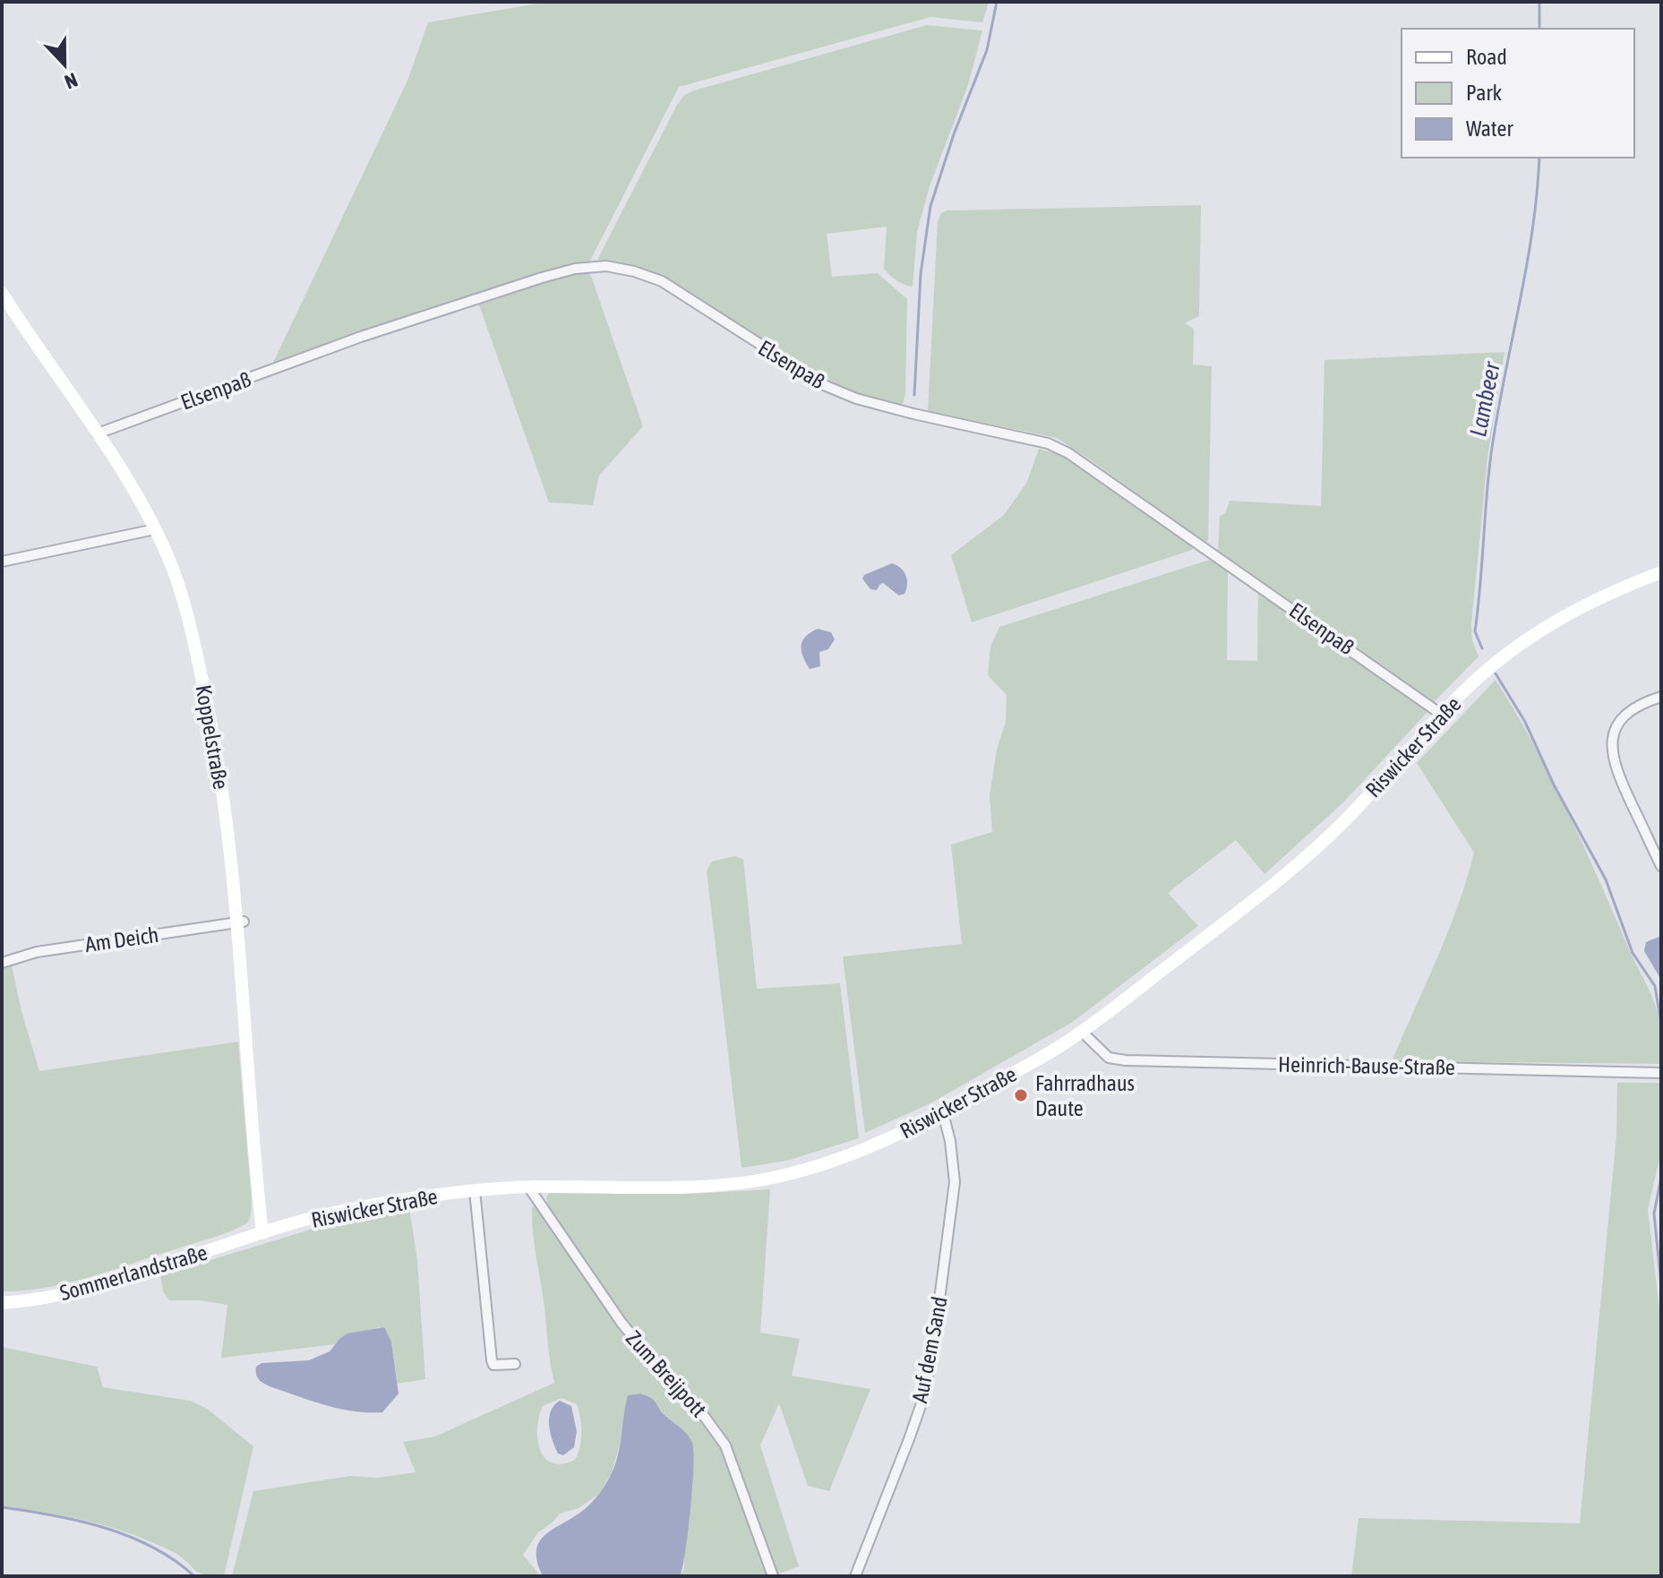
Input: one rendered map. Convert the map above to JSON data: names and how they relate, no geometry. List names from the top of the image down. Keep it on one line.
{"streets":{"street":["Elsenpaß","Koppelstraße","Riswicker Straße","Am Deich","Heinrich-Bause-Straße","Sommerlandstraße","Auf dem Sand","Zum Breijpott"]},"crossings":[["Elsenpaß","Koppelstraße"],["Elsenpaß","Riswicker Straße"],["Koppelstraße","Riswicker Straße"],["Koppelstraße","Am Deich"],["Koppelstraße","Sommerlandstraße"],["Riswicker Straße","Heinrich-Bause-Straße"],["Riswicker Straße","Sommerlandstraße"],["Riswicker Straße","Auf dem Sand"],["Riswicker Straße","Zum Breijpott"]],"water":["Lambeer"],"places":["Fahrradhaus Daute"],"legend":["Road","Park","Water"],"north":"bottom"}
